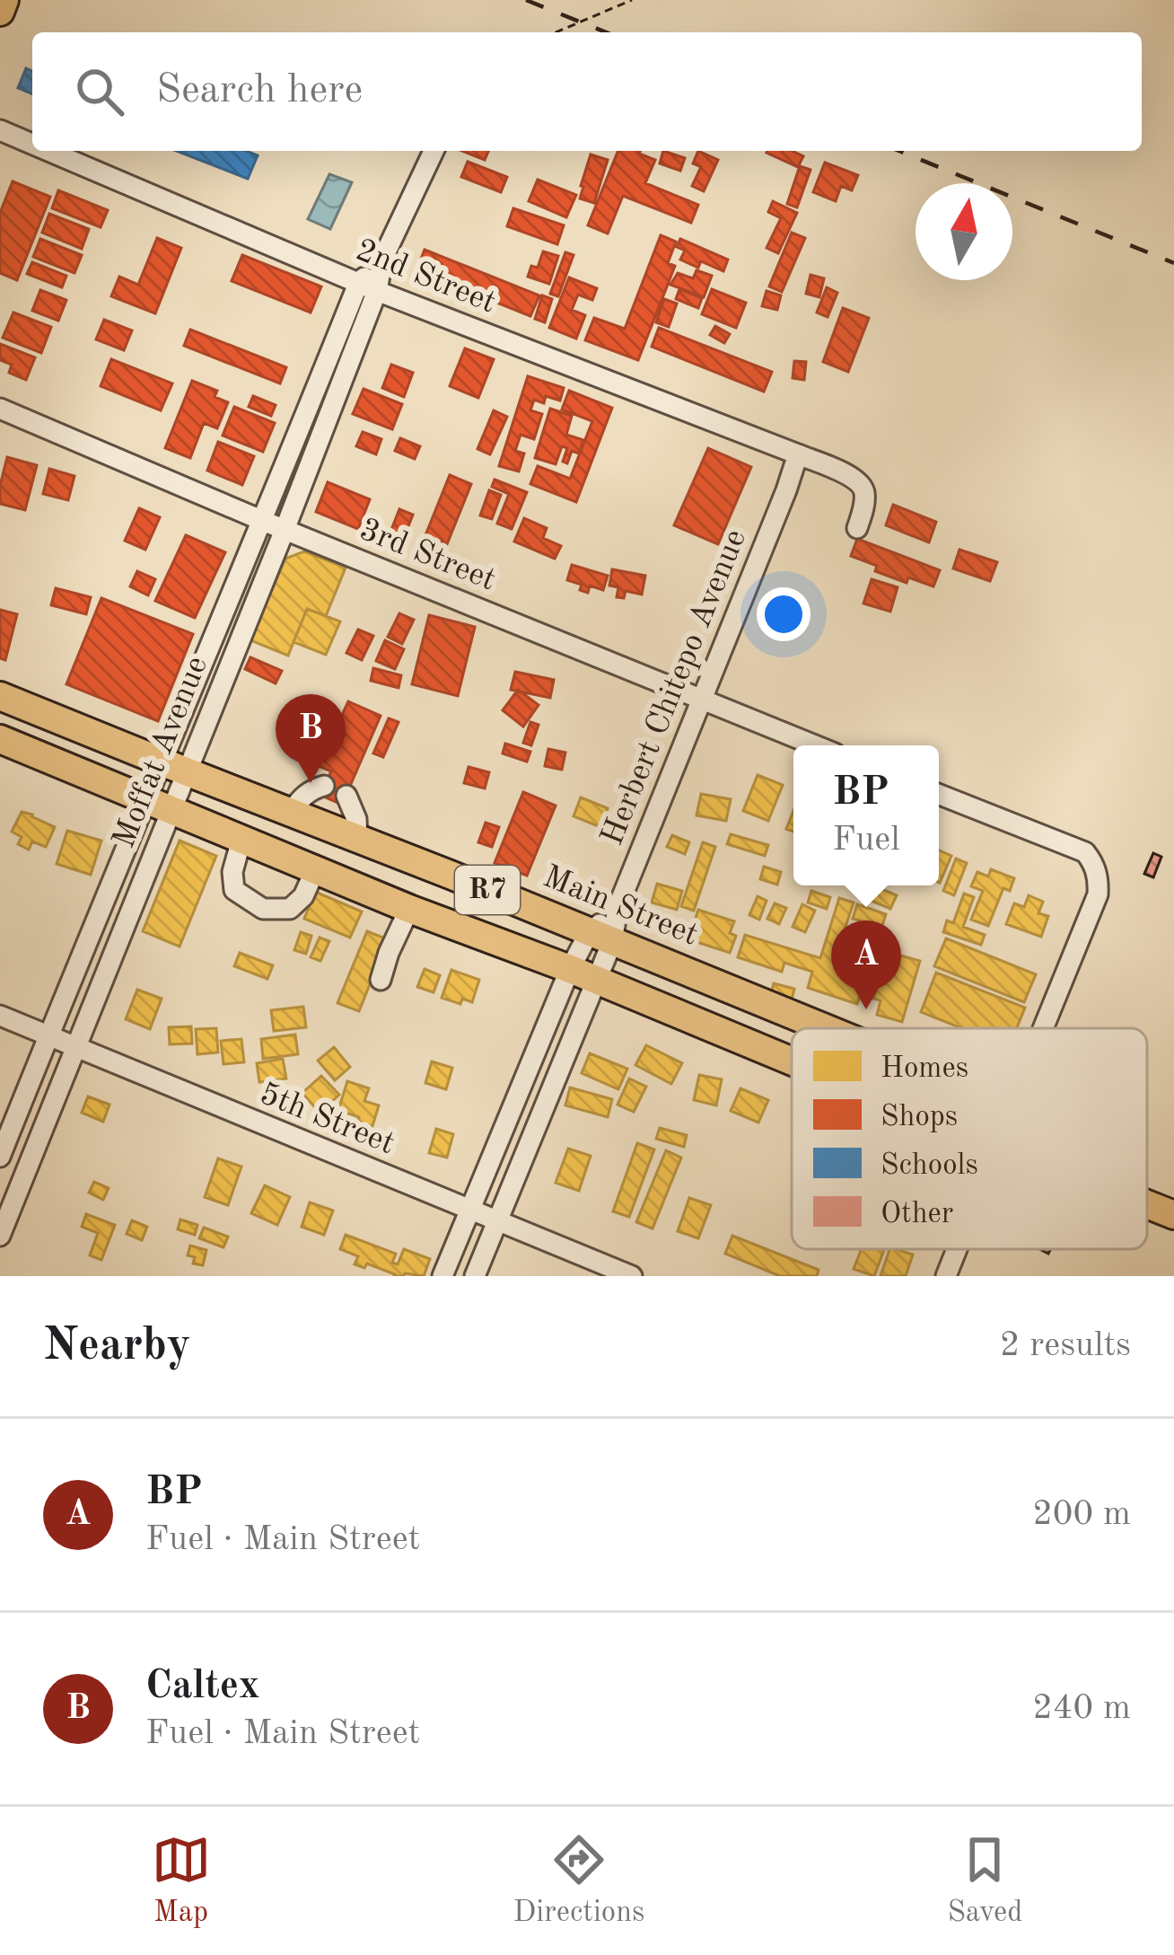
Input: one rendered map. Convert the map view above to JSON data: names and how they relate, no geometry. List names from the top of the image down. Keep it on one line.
{"streets":{"highway":["R7","Main Street"],"street":["2nd Street","3rd Street","Herbert Chitepo Avenue","Moffat Avenue","5th Street"]},"crossings":[["2nd Street","Herbert Chitepo Avenue"],["2nd Street","Moffat Avenue"],["3rd Street","Herbert Chitepo Avenue"],["3rd Street","Moffat Avenue"],["Herbert Chitepo Avenue","R7"],["Herbert Chitepo Avenue","Main Street"],["Herbert Chitepo Avenue","5th Street"],["Moffat Avenue","R7"],["Moffat Avenue","Main Street"],["Moffat Avenue","5th Street"]],"legend":["Homes","Shops","Schools","Other"],"north":"top","page":{"search":"Search here","pins":["B","A"],"popup":["BP","Fuel"],"heading":["Nearby","2 results"],"list":[{"mark":"A","name":"BP","note":"Fuel · Main Street","value":"200 m"},{"mark":"B","name":"Caltex","note":"Fuel · Main Street","value":"240 m"}],"nav":["Map","Directions","Saved"]}}
